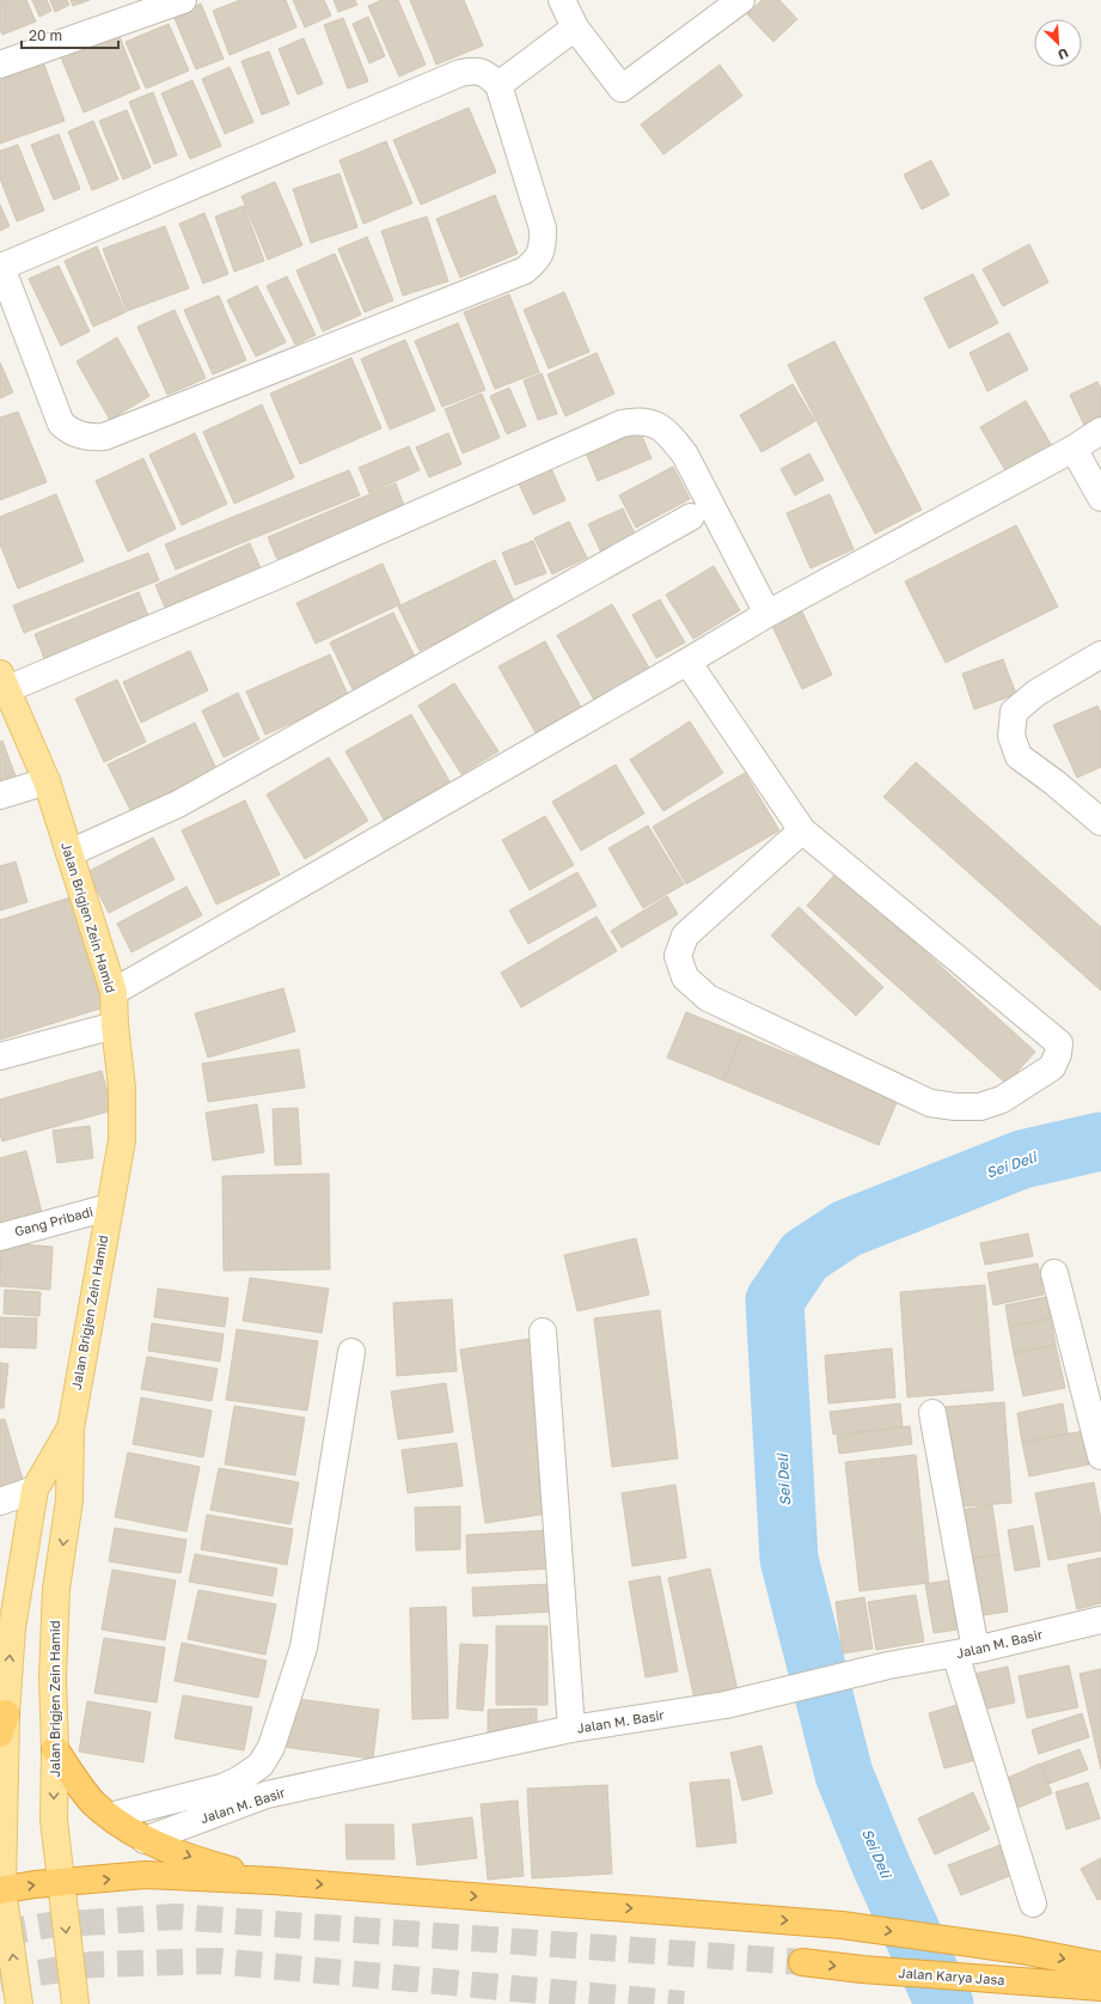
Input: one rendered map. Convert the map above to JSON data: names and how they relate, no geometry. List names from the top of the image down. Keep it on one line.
{"streets":{"highway":["Jalan Karya Jasa"],"main road":["Jalan Brigjen Zein Hamid"],"street":["Gang Pribadi","Jalan M. Basir"]},"crossings":[["Jalan Brigjen Zein Hamid","Gang Pribadi"]],"water":["Sei Deli"],"scale_bar":"20 m","north":"bottom right"}
